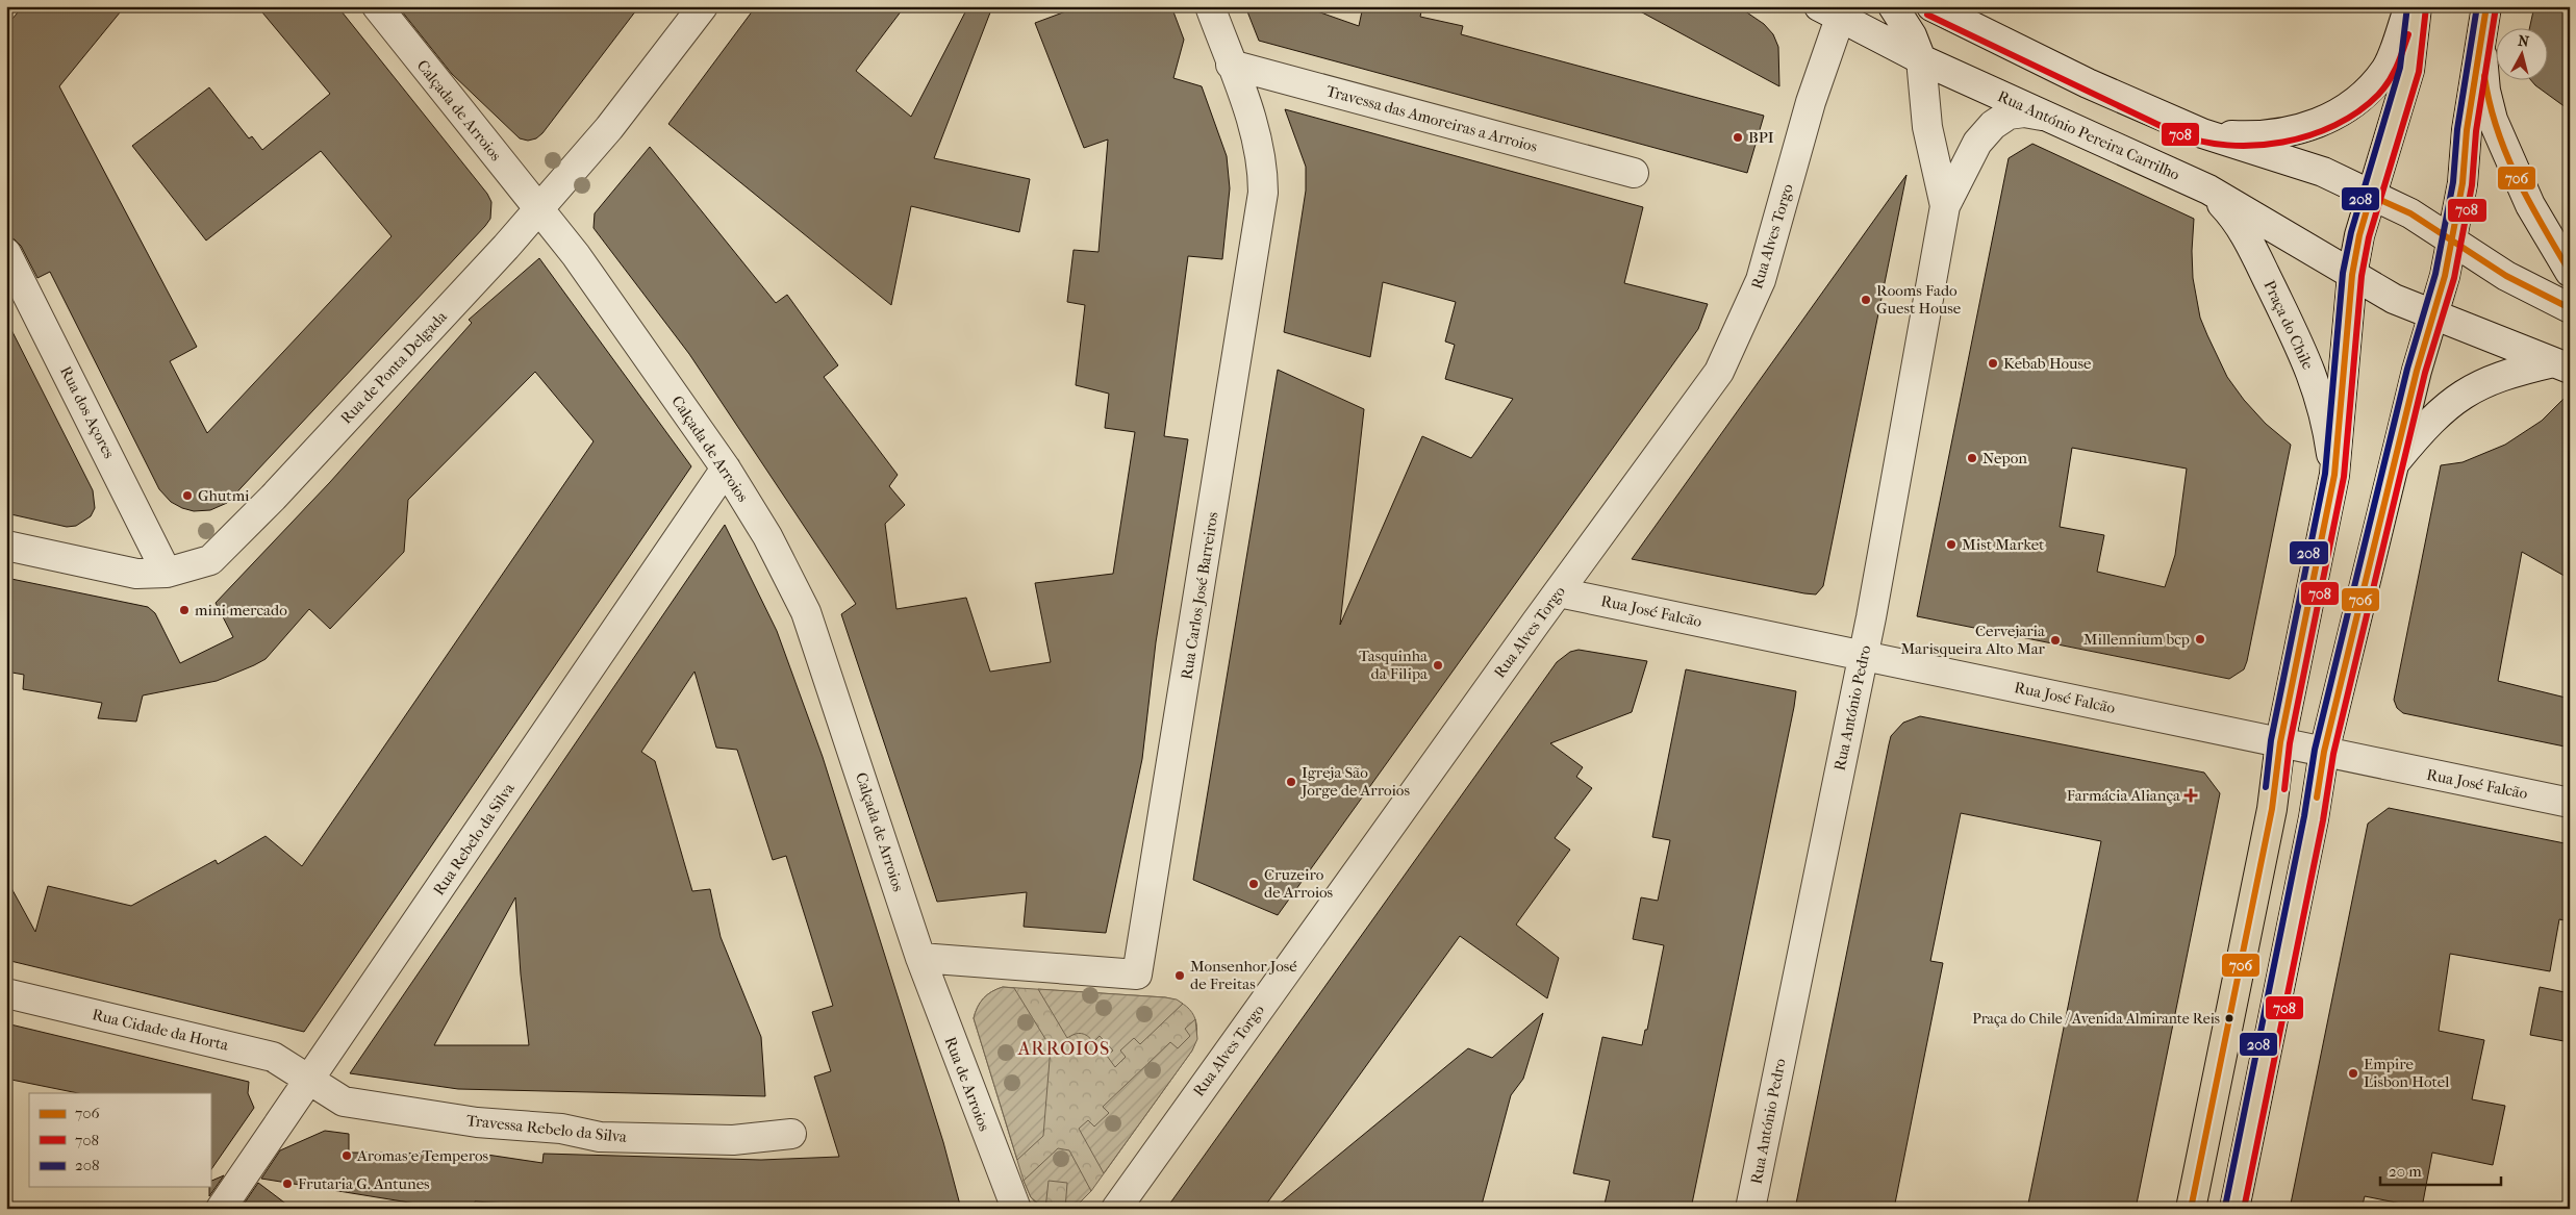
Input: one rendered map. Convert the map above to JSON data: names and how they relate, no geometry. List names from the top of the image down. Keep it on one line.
{"streets":{"street":["Calçada de Arroios","Travessa das Amoreiras a Arroios","Rua António Pereira Carrilho","Rua Alves Torgo","Praça do Chile","Rua de Ponta Delgada","Rua dos Açores","Rua Carlos José Barreiros","Rua José Falcão","Rua António Pedro","Rua Rebelo da Silva","Rua Cidade da Horta","Rua de Arroios","Travessa Rebelo da Silva"]},"crossings":[["Calçada de Arroios","Rua de Ponta Delgada"],["Calçada de Arroios","Rua Carlos José Barreiros"],["Calçada de Arroios","Rua Rebelo da Silva"],["Calçada de Arroios","Rua de Arroios"],["Travessa das Amoreiras a Arroios","Rua Carlos José Barreiros"],["Rua António Pereira Carrilho","Rua Alves Torgo"],["Rua António Pereira Carrilho","Praça do Chile"],["Rua António Pereira Carrilho","Rua António Pedro"],["Rua Alves Torgo","Rua José Falcão"],["Rua de Ponta Delgada","Rua dos Açores"],["Rua Carlos José Barreiros","Rua de Arroios"],["Rua José Falcão","Rua António Pedro"],["Rua Rebelo da Silva","Rua Cidade da Horta"],["Rua Rebelo da Silva","Travessa Rebelo da Silva"],["Rua Cidade da Horta","Travessa Rebelo da Silva"]],"districts":["ARROIOS"],"places":{"other":["BPI","Rooms Fado Guest House","Kebab House","Nepon","Ghutmi","Mist Market","mini mercado","Millennium bcp","Cervejaria Marisqueira Alto Mar","Tasquinha da Filipa","Igreja São Jorge de Arroios","Cruzeiro de Arroios","Monsenhor José de Freitas","Praça do Chile / Avenida Almirante Reis","Empire Lisbon Hotel","Aromas e Temperos","Frutaria G. Antunes"],"health":["Farmácia Aliança"]},"lines":["transit line 706","transit line 208","transit line 708"],"legend":["706","708","208"],"scale_bar":"20 m","north":"top"}
